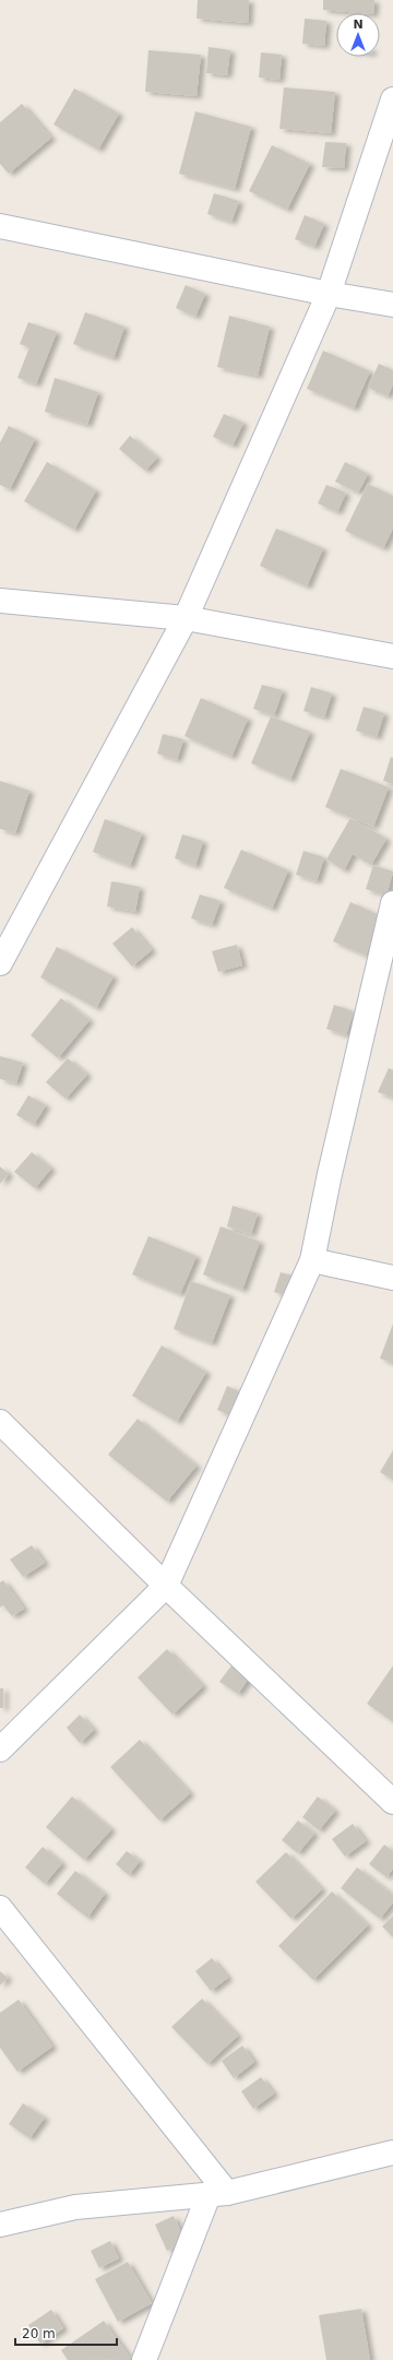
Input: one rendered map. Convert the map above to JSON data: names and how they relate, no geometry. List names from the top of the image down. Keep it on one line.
{"scale_bar":"20 m","north":"top"}
